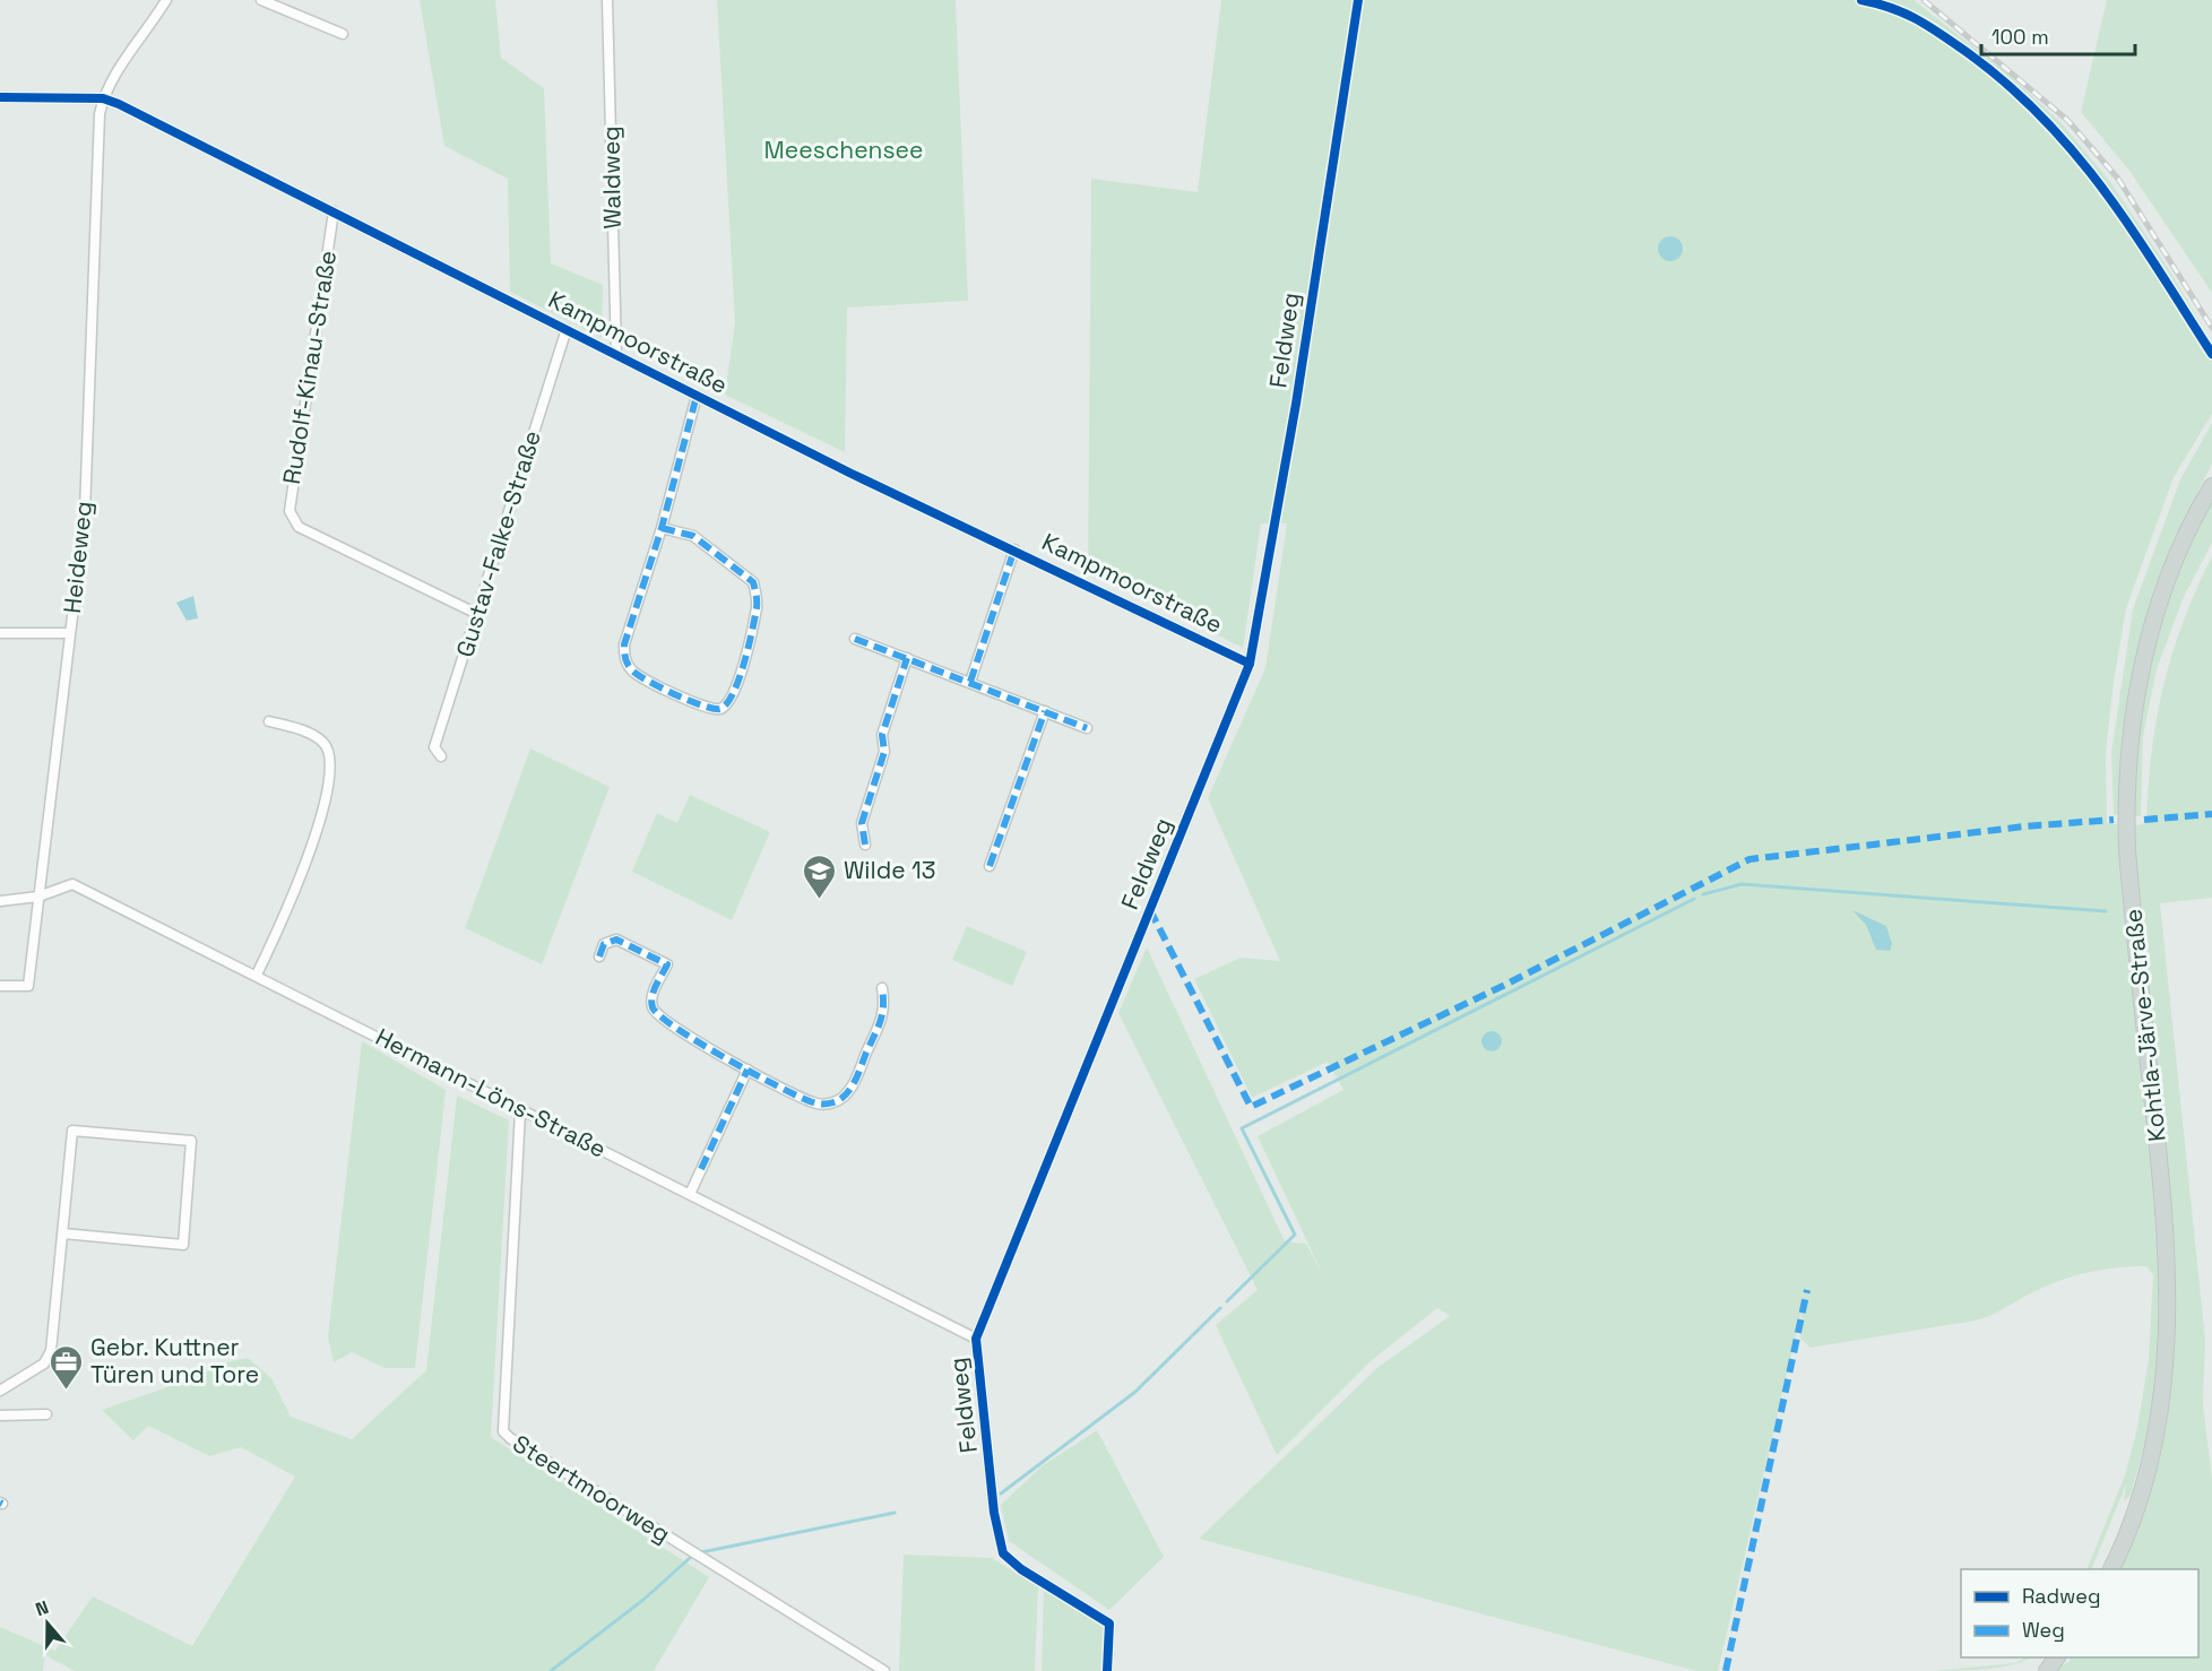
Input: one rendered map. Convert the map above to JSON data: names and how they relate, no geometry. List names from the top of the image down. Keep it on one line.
{"streets":{"main road":["Kohtla-Järve-Straße"],"street":["Waldweg","Feldweg","Kampmoorstraße","Rudolf-Kinau-Straße","Gustav-Falke-Straße","Heideweg","Hermann-Löns-Straße","Steertmoorweg"]},"crossings":[["Waldweg","Kampmoorstraße"],["Feldweg","Kampmoorstraße"],["Feldweg","Hermann-Löns-Straße"],["Kampmoorstraße","Rudolf-Kinau-Straße"],["Kampmoorstraße","Gustav-Falke-Straße"],["Kampmoorstraße","Heideweg"],["Rudolf-Kinau-Straße","Gustav-Falke-Straße"],["Heideweg","Hermann-Löns-Straße"],["Hermann-Löns-Straße","Steertmoorweg"]],"parks":["Meeschensee"],"places":{"school or university":["Wilde 13"],"office":["Gebr. Kuttner Türen und Tore"]},"legend":["Radweg","Weg"],"scale_bar":"100 m","north":"top"}
